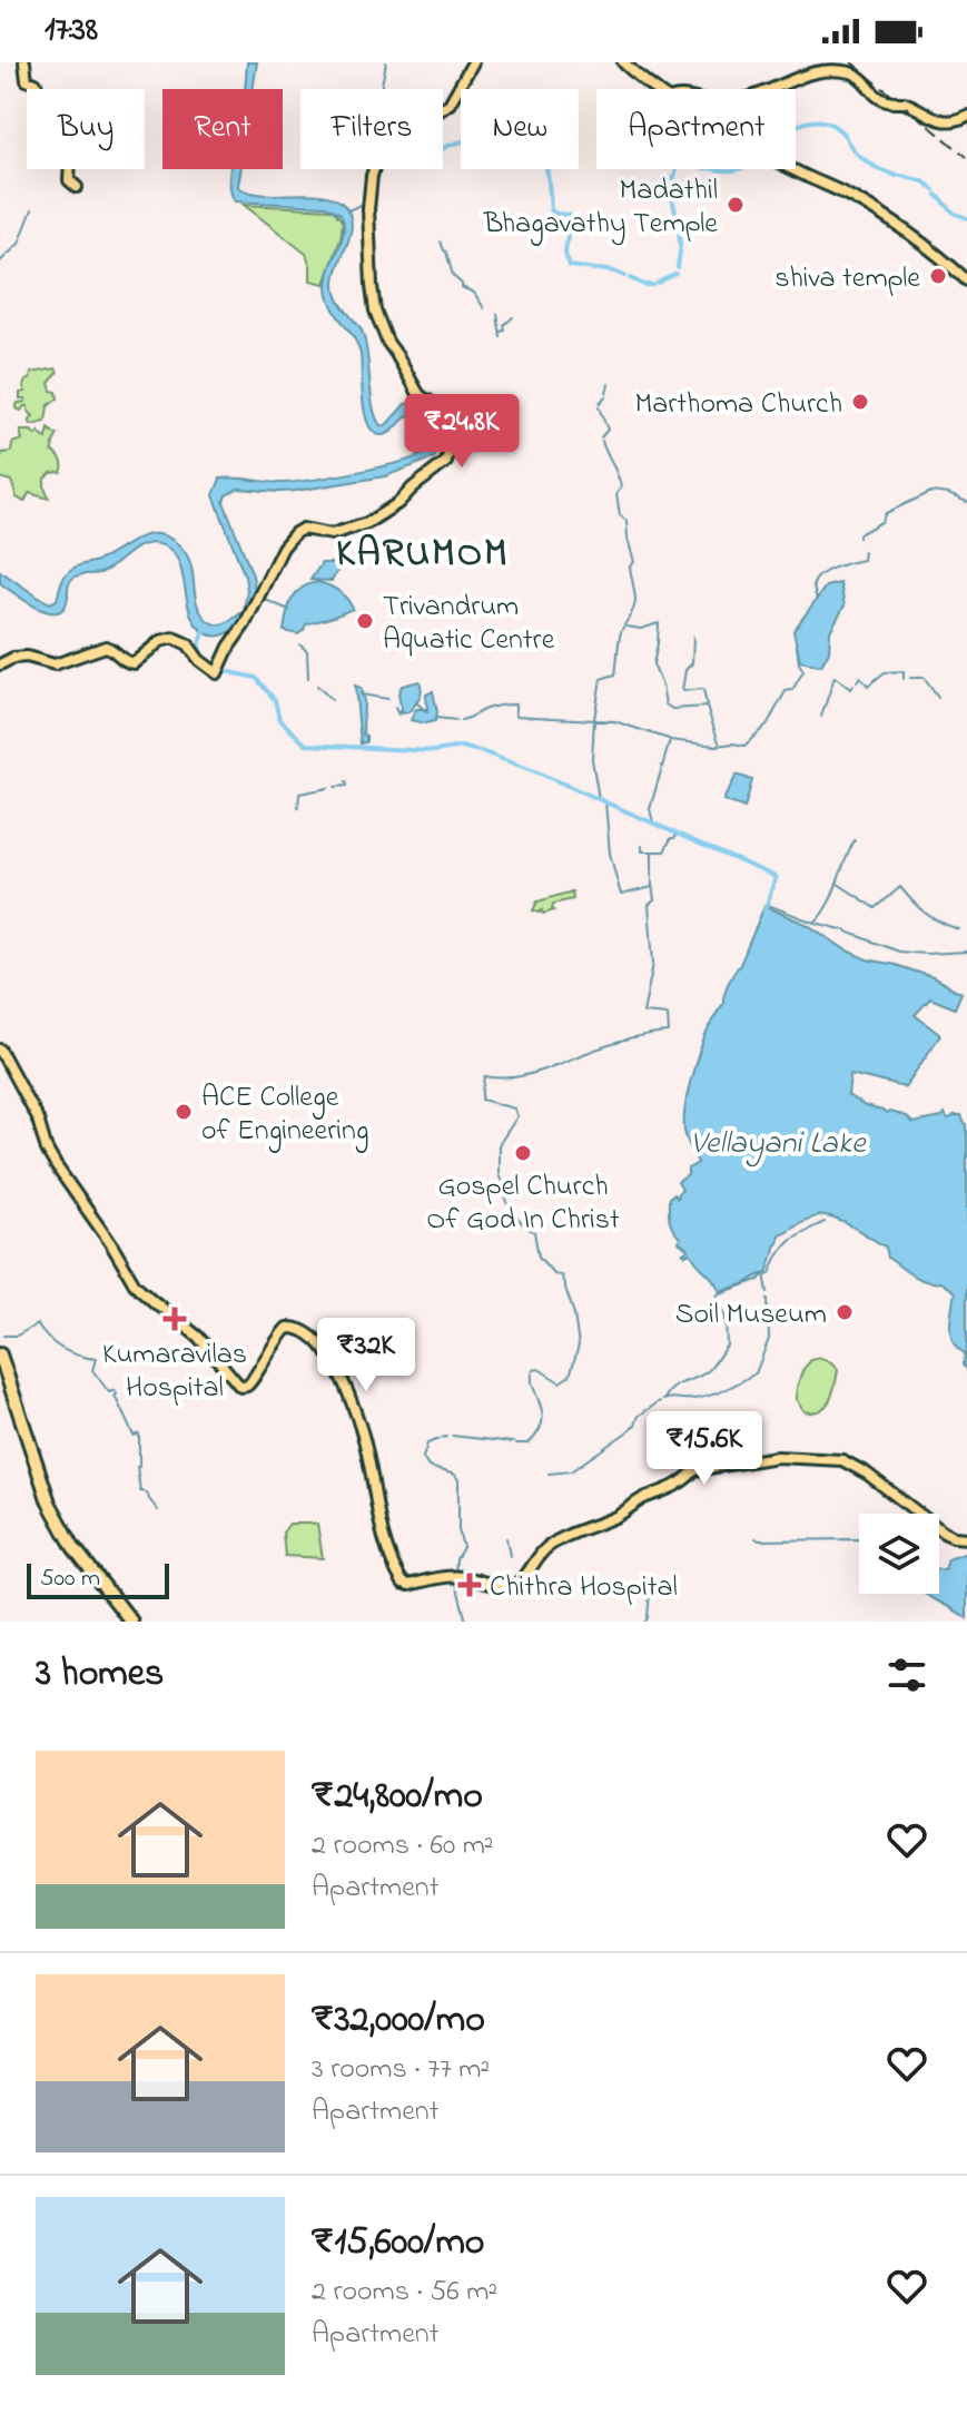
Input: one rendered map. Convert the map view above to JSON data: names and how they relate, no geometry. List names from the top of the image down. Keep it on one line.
{"districts":["KARUMOM"],"water":["Vellayani Lake"],"places":{"other":["Madathil Bhagavathy Temple","shiva temple","Marthoma Church","Trivandrum Aquatic Centre","ACE College of Engineering","Gospel Church Of God In Christ","Soil Museum"],"health":["Kumaravilas Hospital","Chithra Hospital"]},"scale_bar":"500 m","page":{"status":"17:38","chip":["Buy","Rent","Filters","New","Apartment"],"price":["₹24.8K","₹32K","₹15.6K"],"scale":"500 m","heading":"3 homes","list":[{"name":"₹24,800/mo","note":"2 rooms · 60 m² · Apartment"},{"name":"₹32,000/mo","note":"3 rooms · 77 m² · Apartment"},{"name":"₹15,600/mo","note":"2 rooms · 56 m² · Apartment"}]}}
